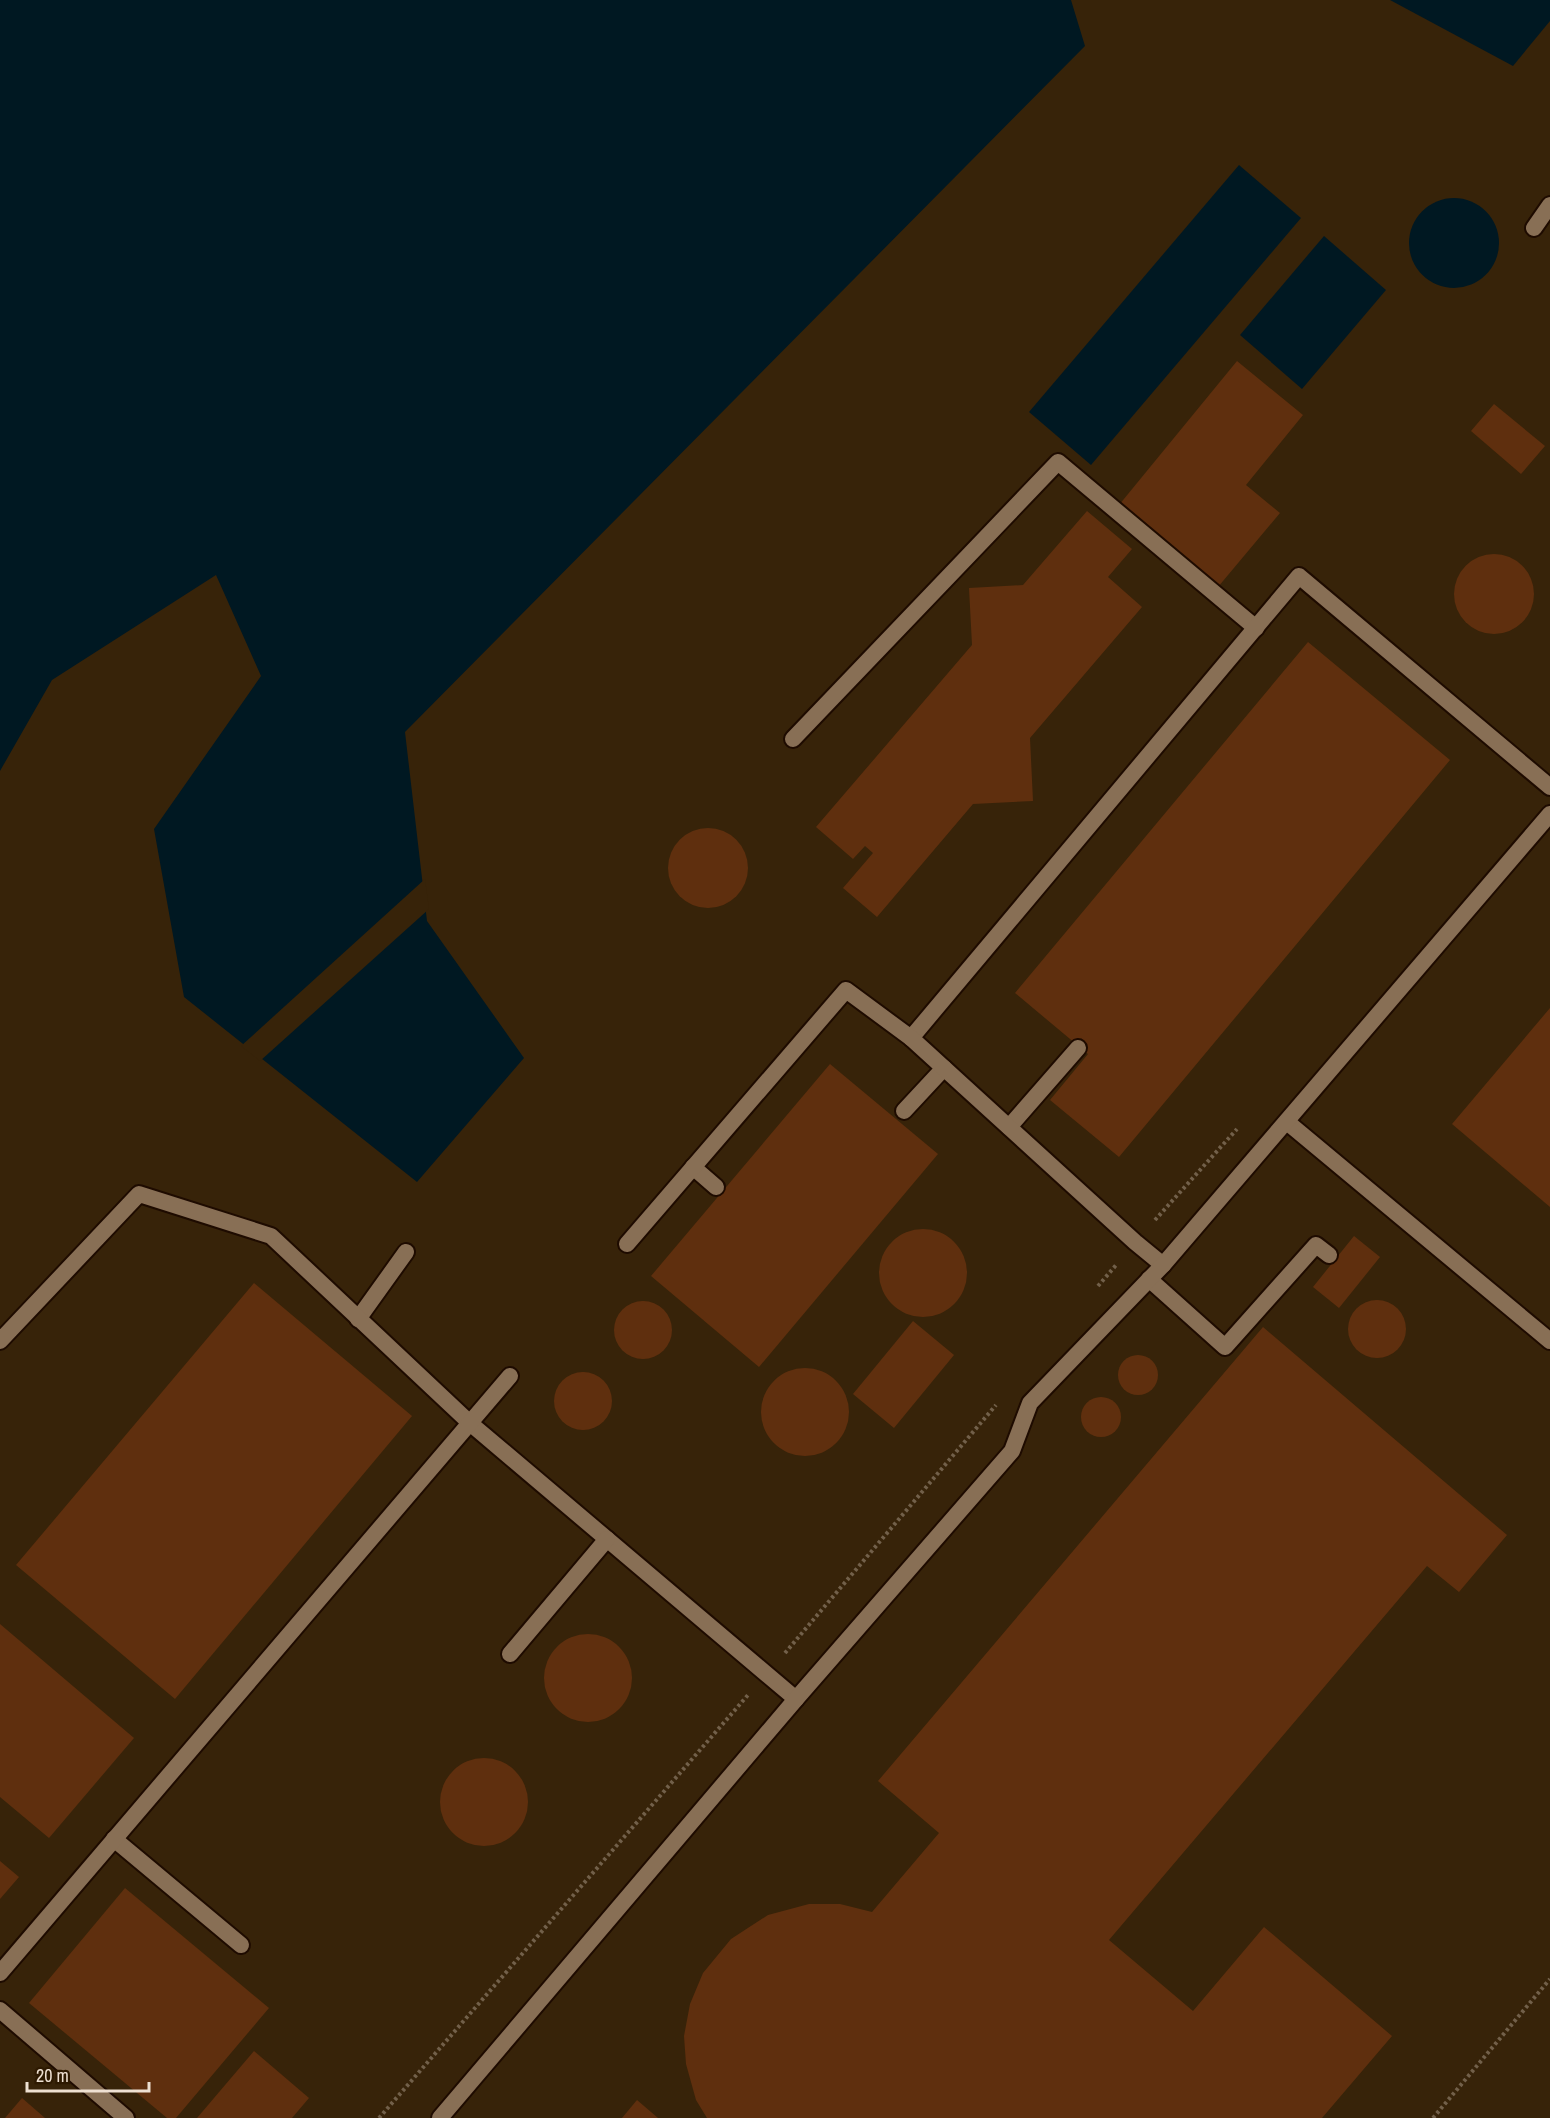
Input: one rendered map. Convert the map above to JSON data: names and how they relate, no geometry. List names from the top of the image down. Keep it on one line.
{"scale_bar":"20 m"}
